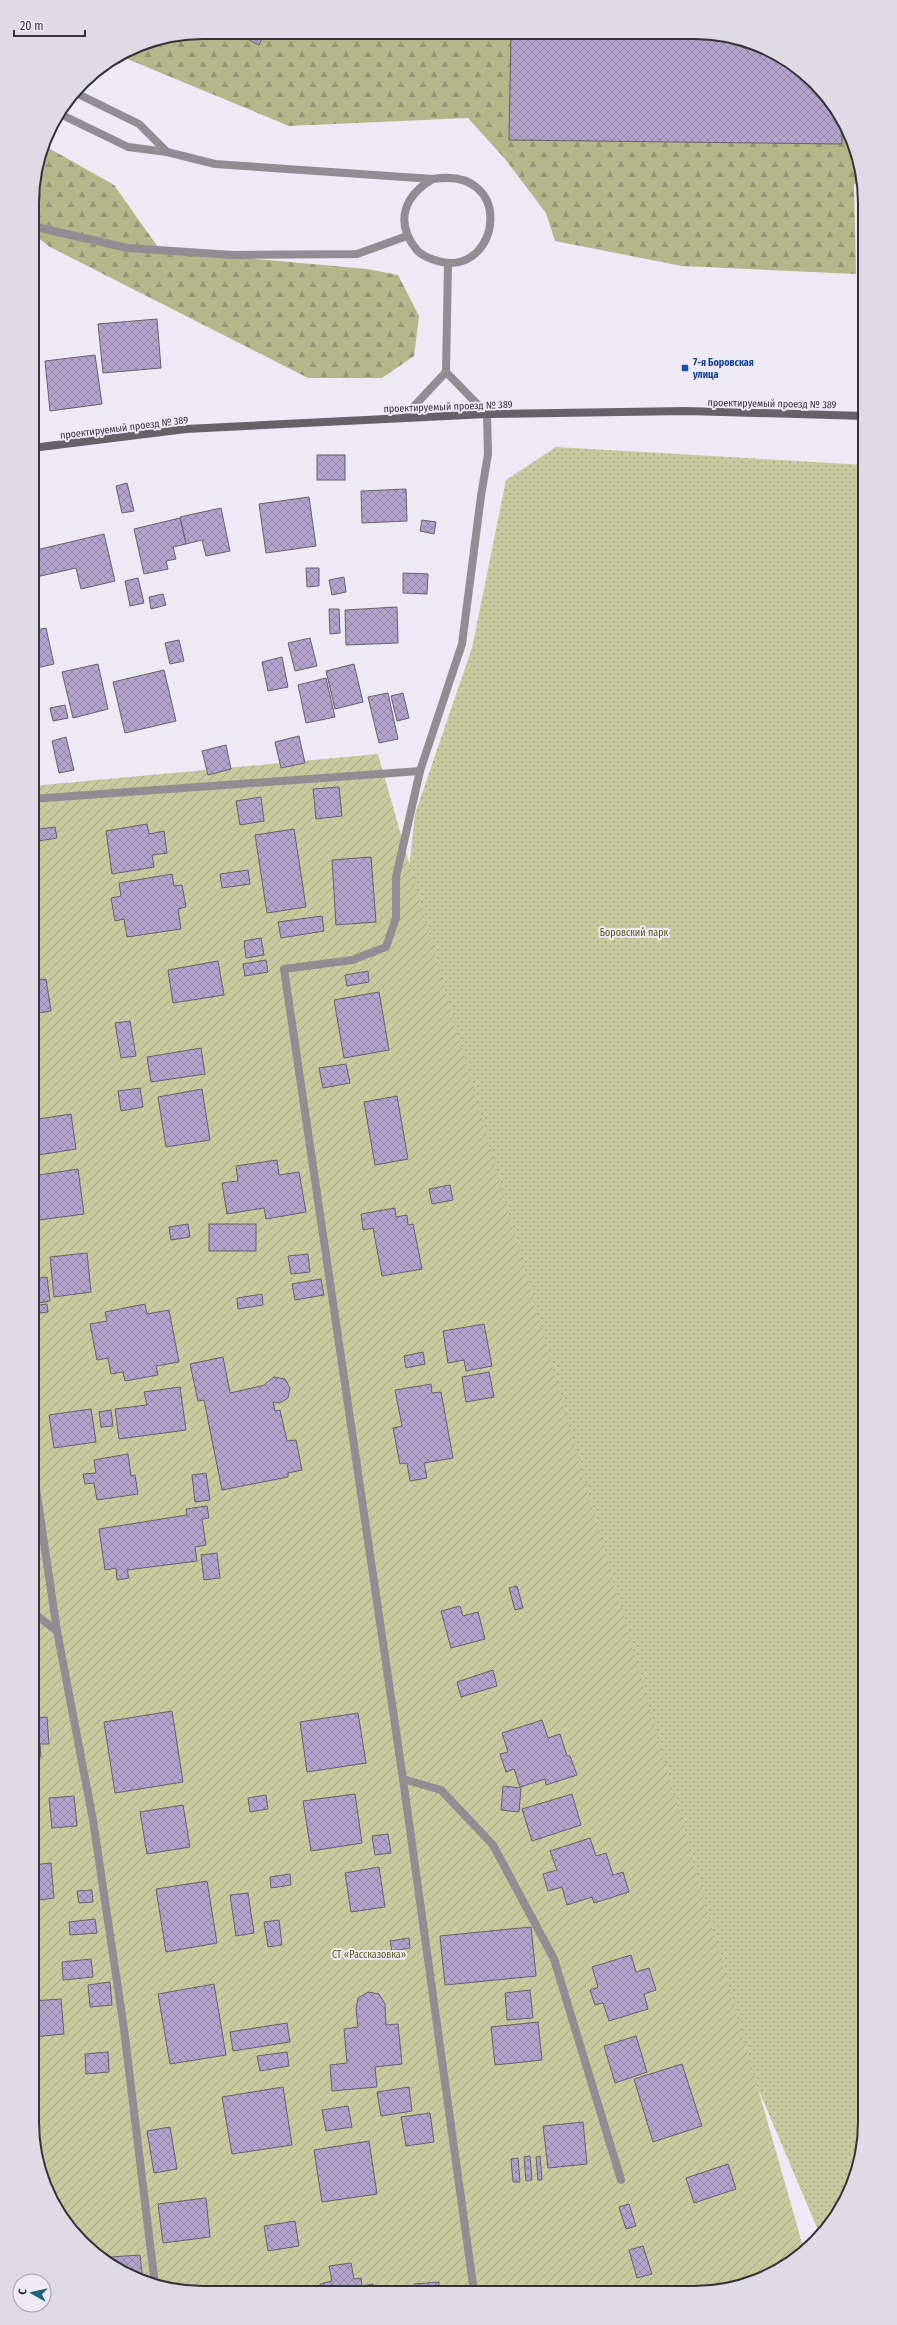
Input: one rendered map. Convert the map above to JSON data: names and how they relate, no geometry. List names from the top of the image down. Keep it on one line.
{"streets":{"main road":["проектируемый проезд № 389"]},"parks":["Боровский парк","СТ «Рассказовка»"],"places":{"transit":["7-я Боровская улица"]},"scale_bar":"20 m","north":"left"}
